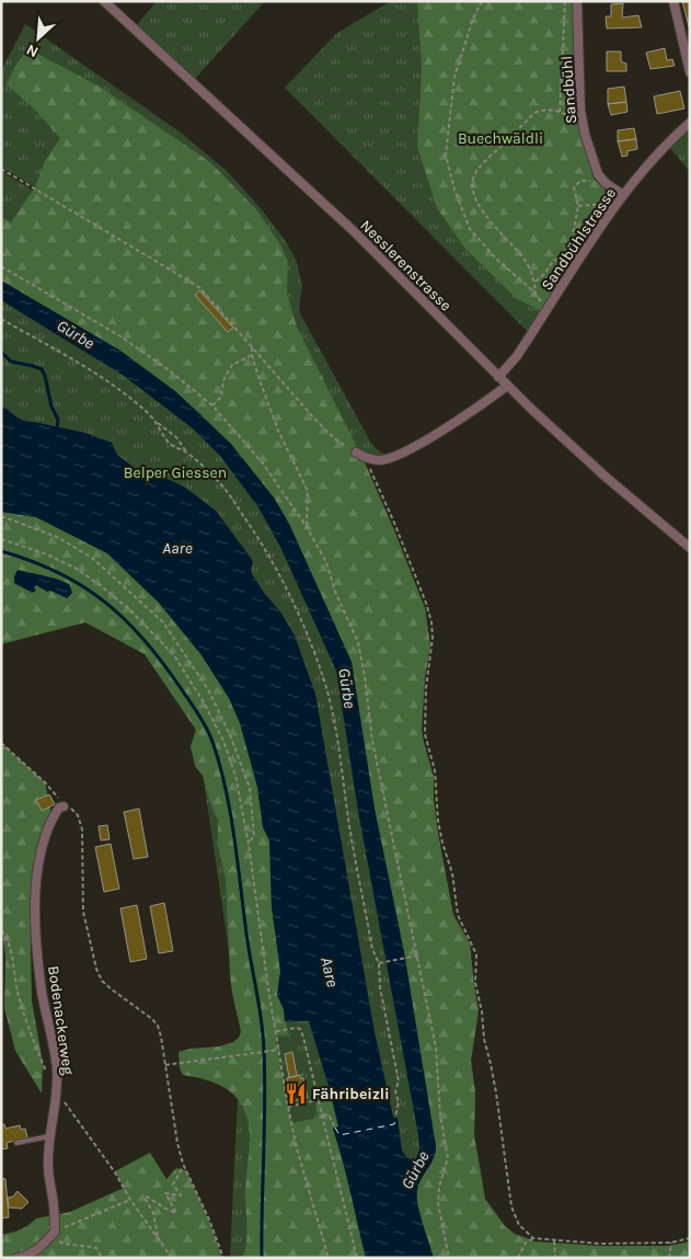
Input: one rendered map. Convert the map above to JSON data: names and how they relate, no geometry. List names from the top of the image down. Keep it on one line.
{"streets":{"street":["Sandbühl","Sandbühlstrasse","Nesslerenstrasse","Bodenackerweg"]},"crossings":[["Sandbühl","Sandbühlstrasse"],["Sandbühlstrasse","Nesslerenstrasse"]],"water":["Gürbe","Aare"],"parks":["Buechwäldli","Belper Giessen"],"places":{"restaurant":["Fähribeizli"]},"north":"bottom left"}
